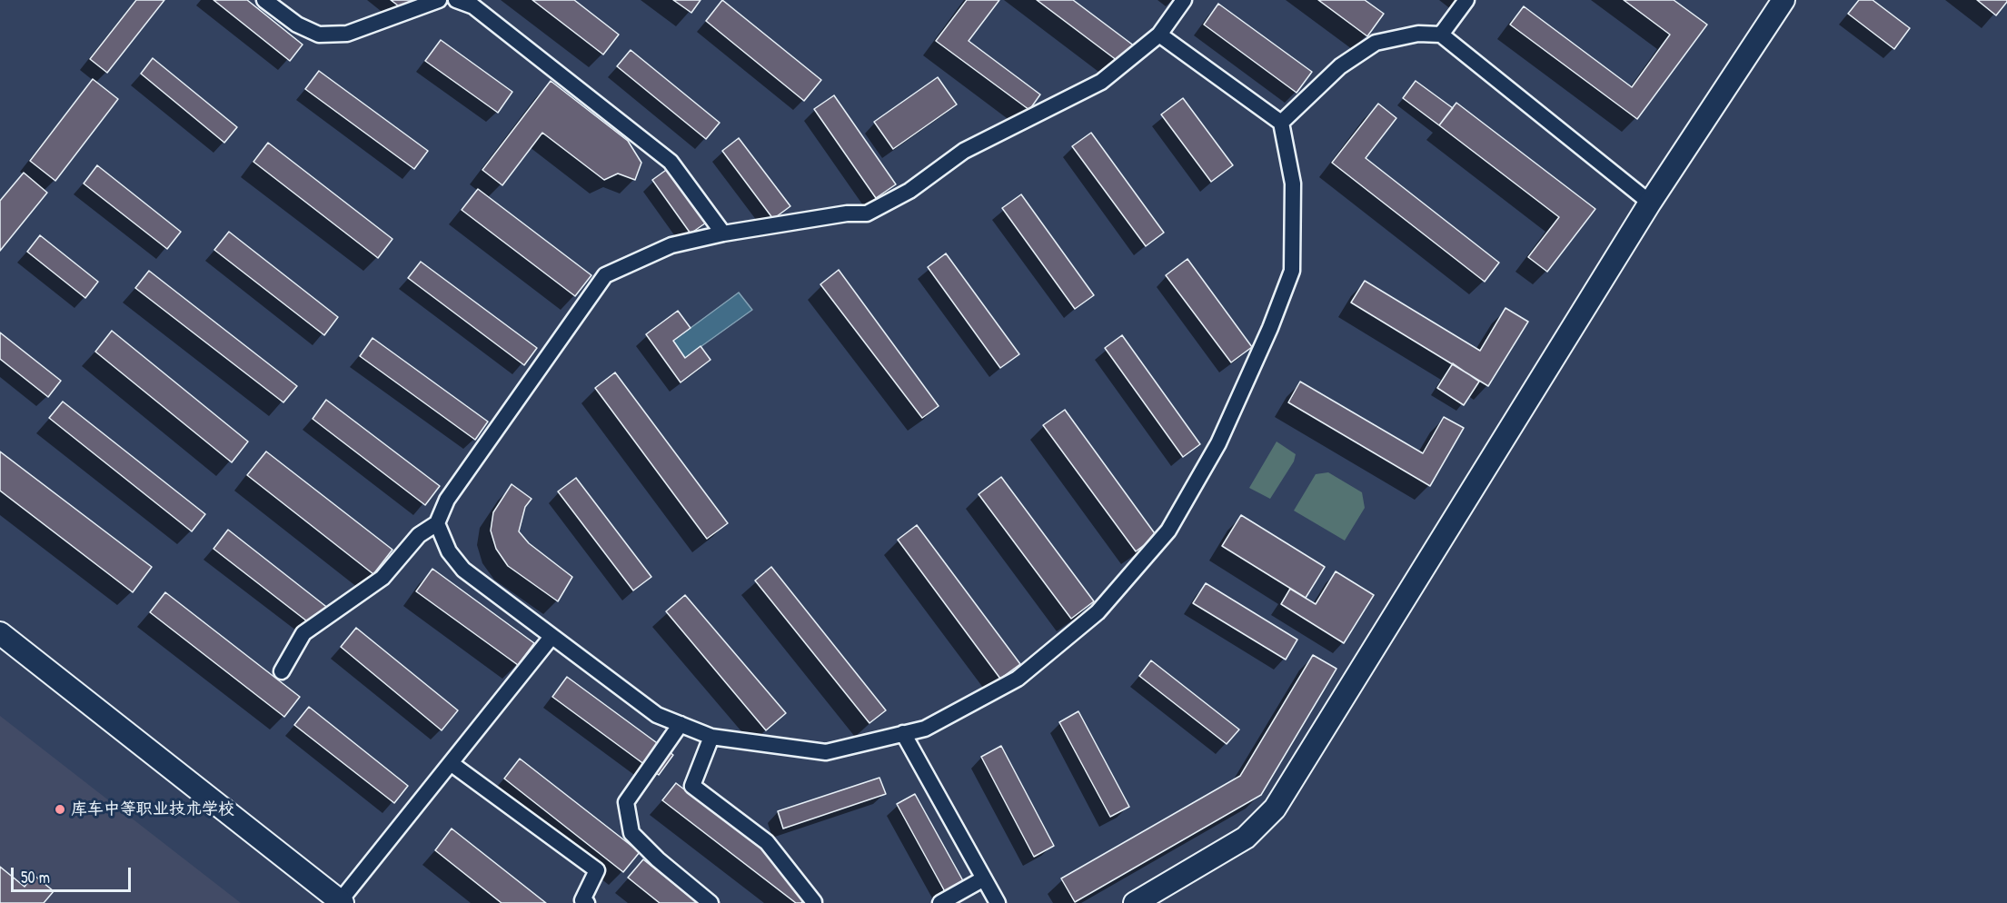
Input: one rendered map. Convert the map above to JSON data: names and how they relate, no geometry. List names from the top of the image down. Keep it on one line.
{"places":["库车中等职业技术学校"],"scale_bar":"50 m"}
